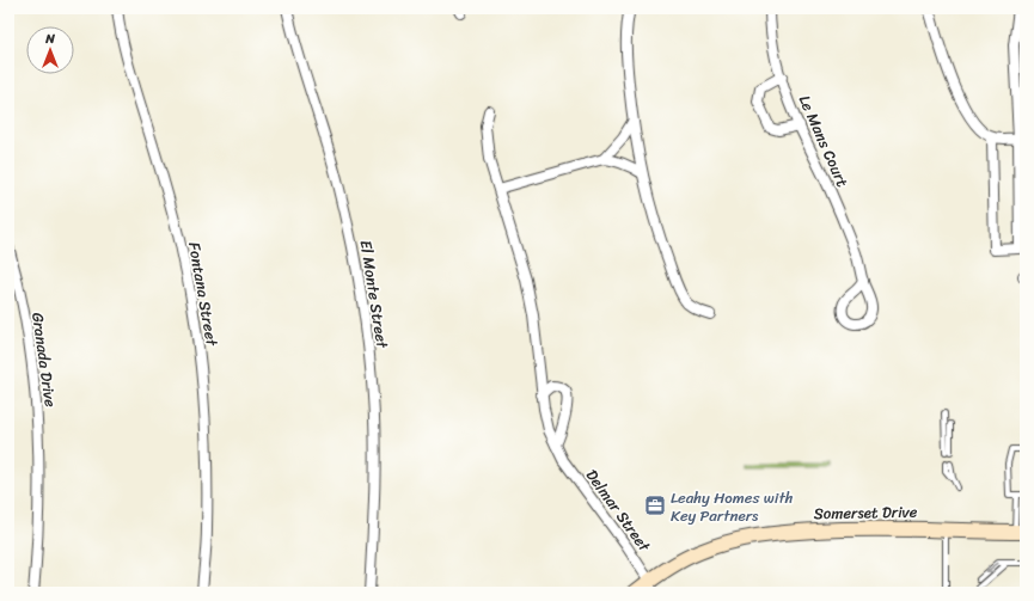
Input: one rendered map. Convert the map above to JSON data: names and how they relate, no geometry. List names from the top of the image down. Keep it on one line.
{"streets":{"street":["Le Mans Court","Fontana Street","El Monte Street","Granada Drive","Delmar Street","Somerset Drive"]},"crossings":[["Delmar Street","Somerset Drive"]],"places":{"office":["Leahy Homes with Key Partners"]},"north":"top"}
